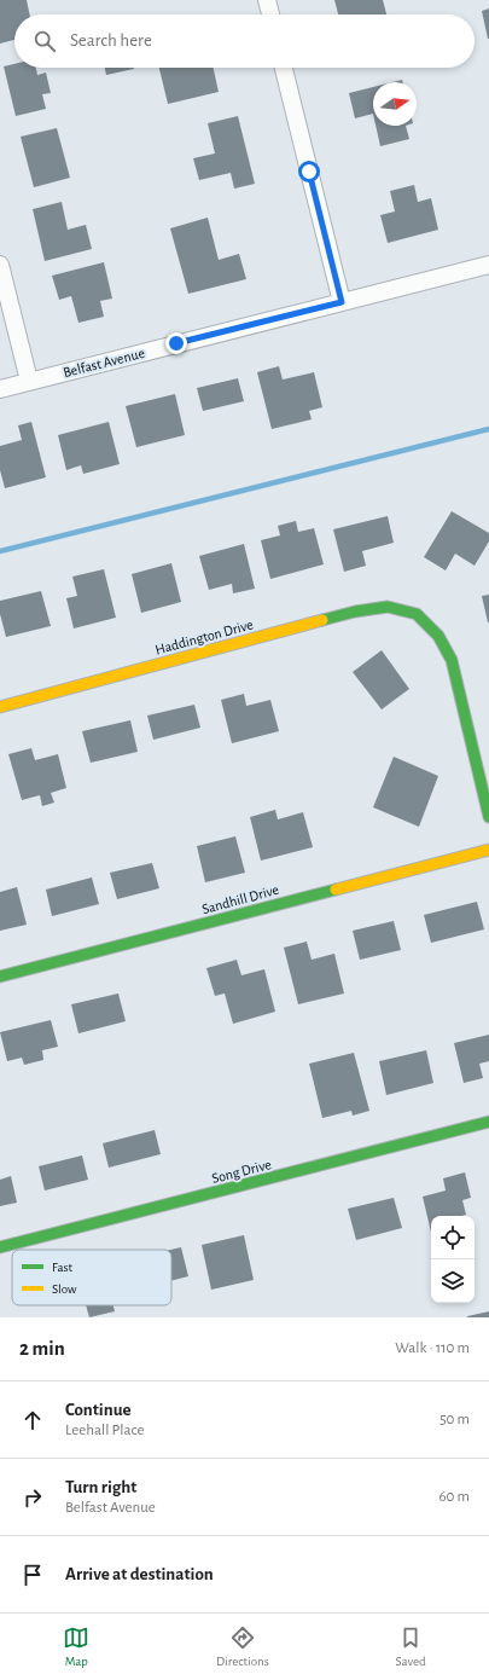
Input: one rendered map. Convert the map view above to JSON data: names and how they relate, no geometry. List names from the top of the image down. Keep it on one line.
{"streets":{"street":["Belfast Avenue","Haddington Drive","Sandhill Drive","Song Drive"]},"legend":["Fast","Slow"],"north":"right","page":{"search":"Search here","heading":["2 min","Walk · 110 m"],"list":[["Continue","Leehall Place","50 m"],["Turn right","Belfast Avenue","60 m"],"Arrive at destination"],"nav":["Map","Directions","Saved"]}}
